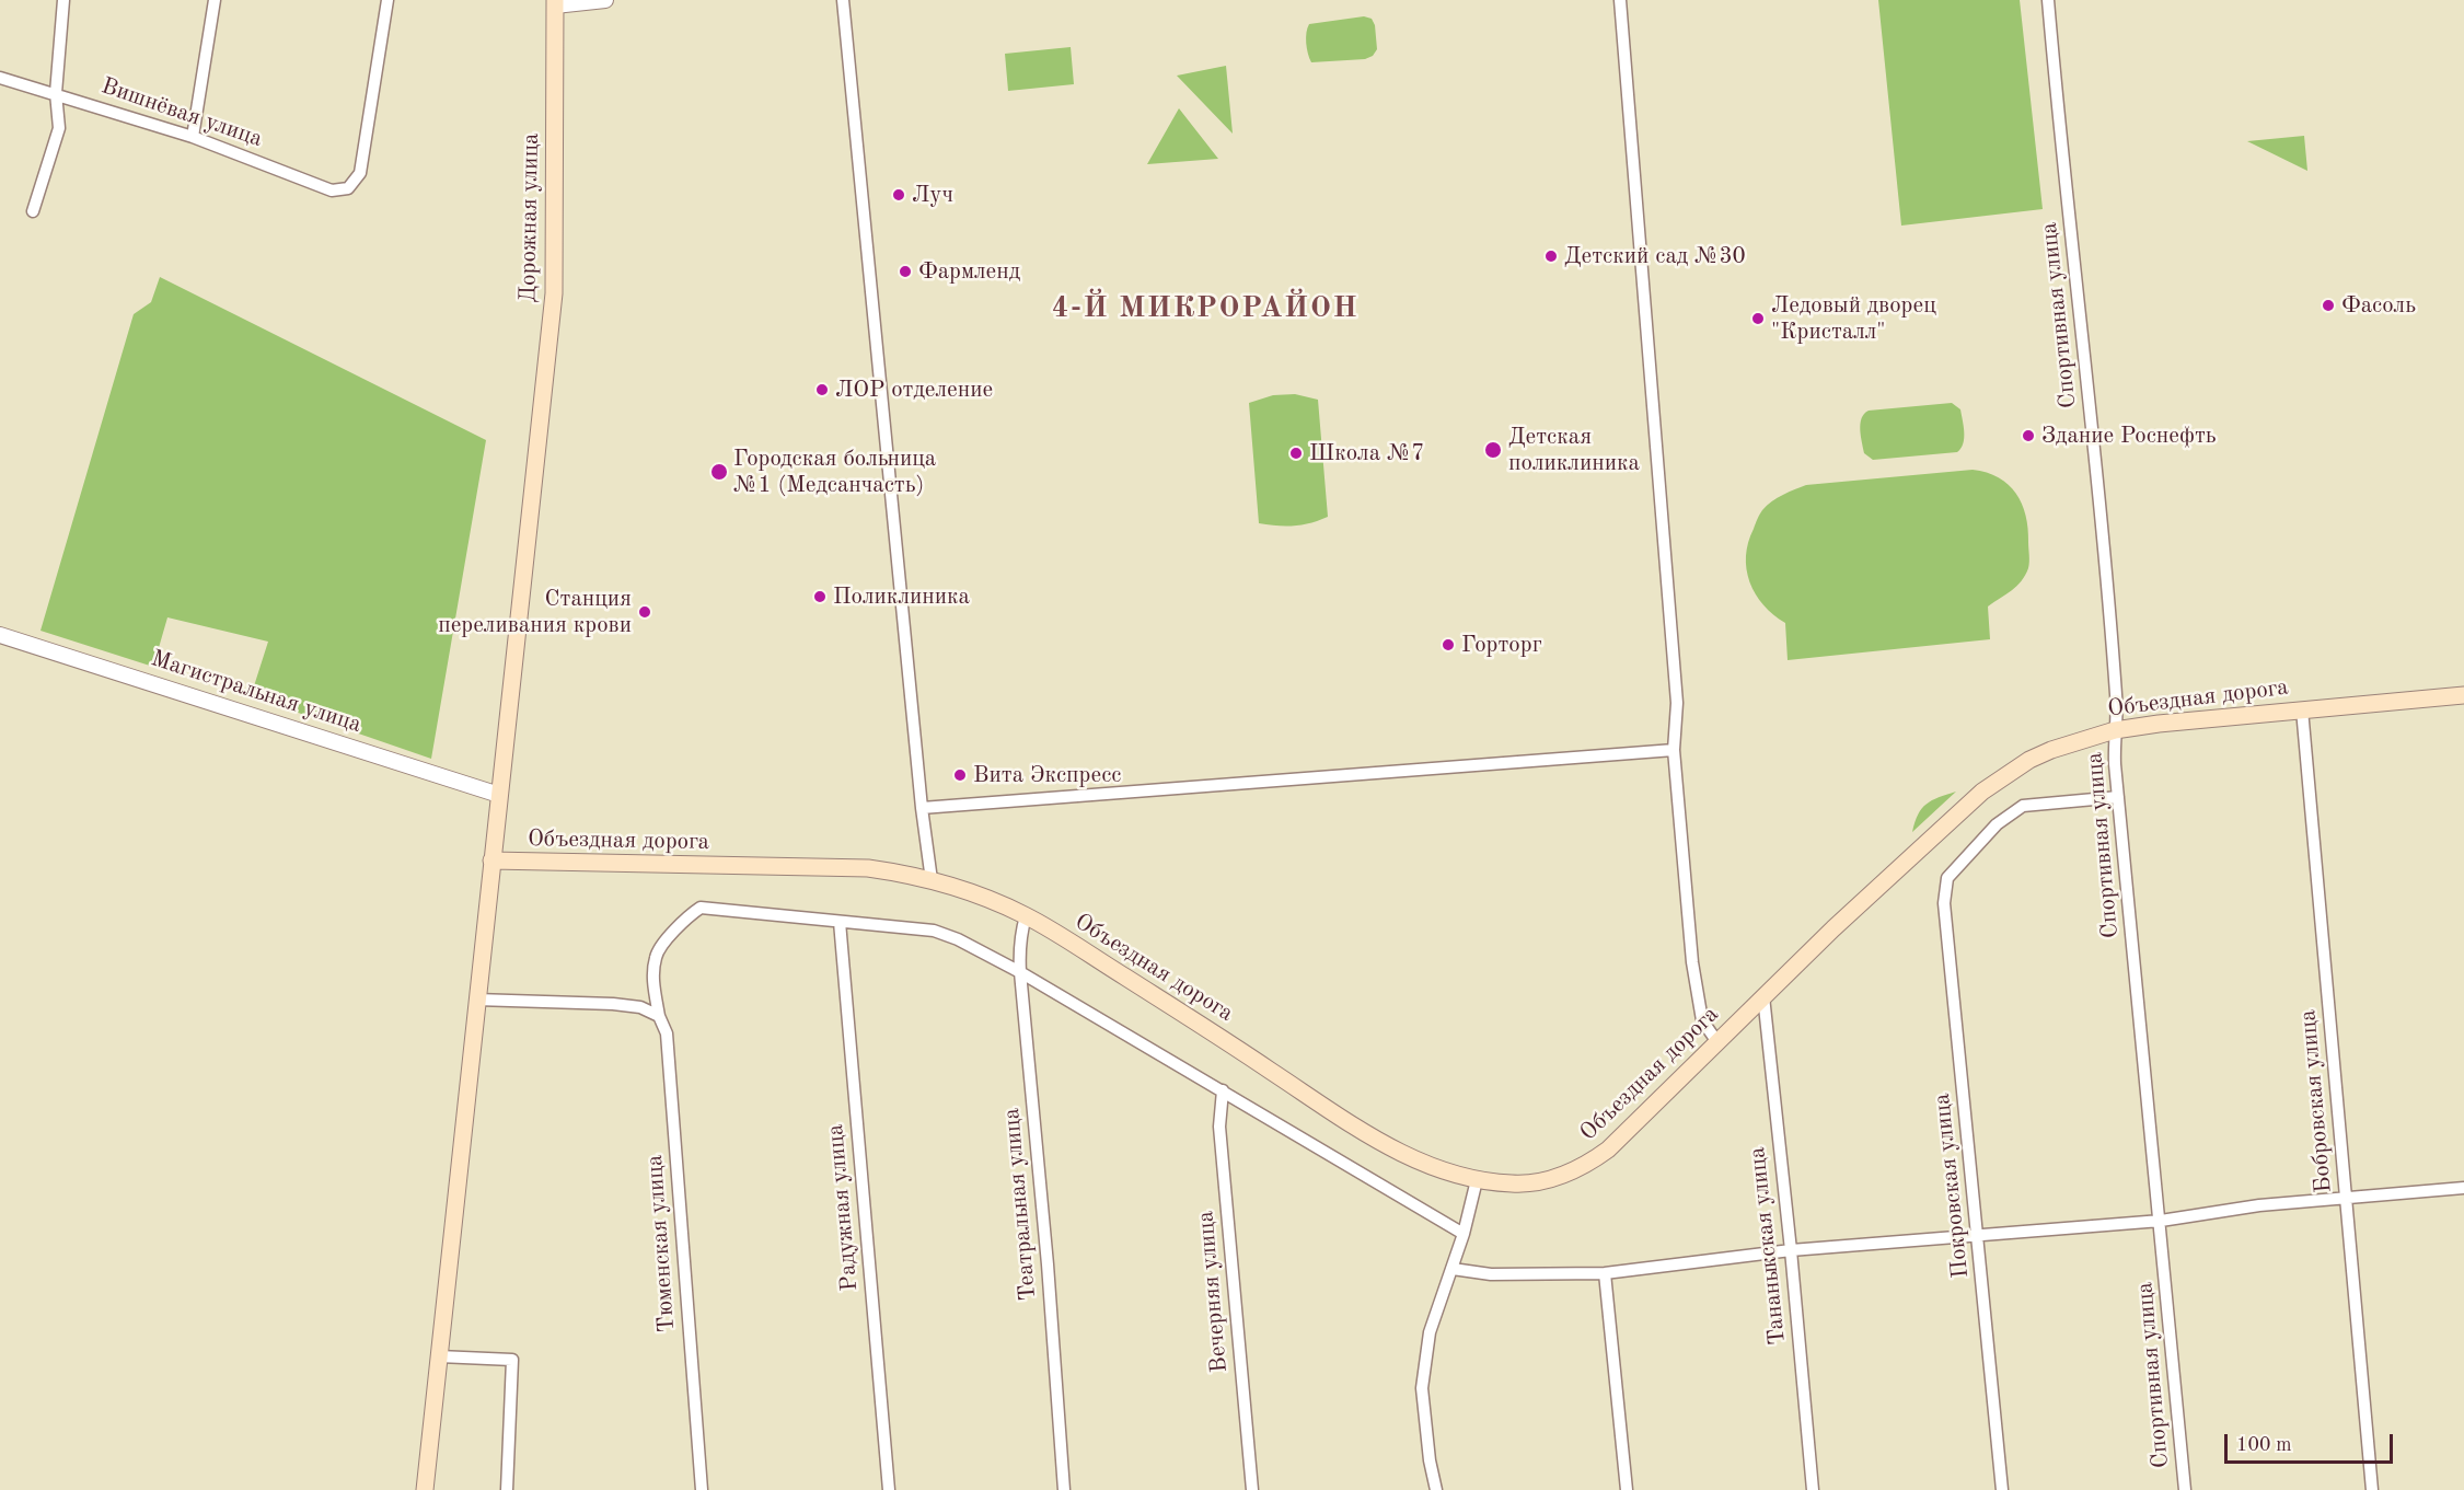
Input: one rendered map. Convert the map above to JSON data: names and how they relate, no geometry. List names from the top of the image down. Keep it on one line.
{"streets":{"main road":["Дорожная улица","Объездная дорога"],"street":["Вишнёвая улица","Спортивная улица","Магистральная улица","Бобровская улица","Покровская улица","Театральная улица","Радужная улица","Тюменская улица","Тананыкская улица","Вечерняя улица"]},"crossings":[["Дорожная улица","Магистральная улица"],["Дорожная улица","Объездная дорога"],["Спортивная улица","Объездная дорога"],["Спортивная улица","Покровская улица"],["Объездная дорога","Бобровская улица"],["Объездная дорога","Театральная улица"],["Объездная дорога","Тананыкская улица"],["Радужная улица","Тюменская улица"]],"districts":["4-Й МИКРОРАЙОН"],"places":["Луч","Детский сад №30","Фармленд","Фасоль","Ледовый дворец \"Кристалл\"","ЛОР отделение","Здание Роснефть","Детская поликлиника","Школа №7","Городская больница №1 (Медсанчасть)","Поликлиника","Станция переливания крови","Горторг","Вита Экспресс"],"scale_bar":"100 m"}
